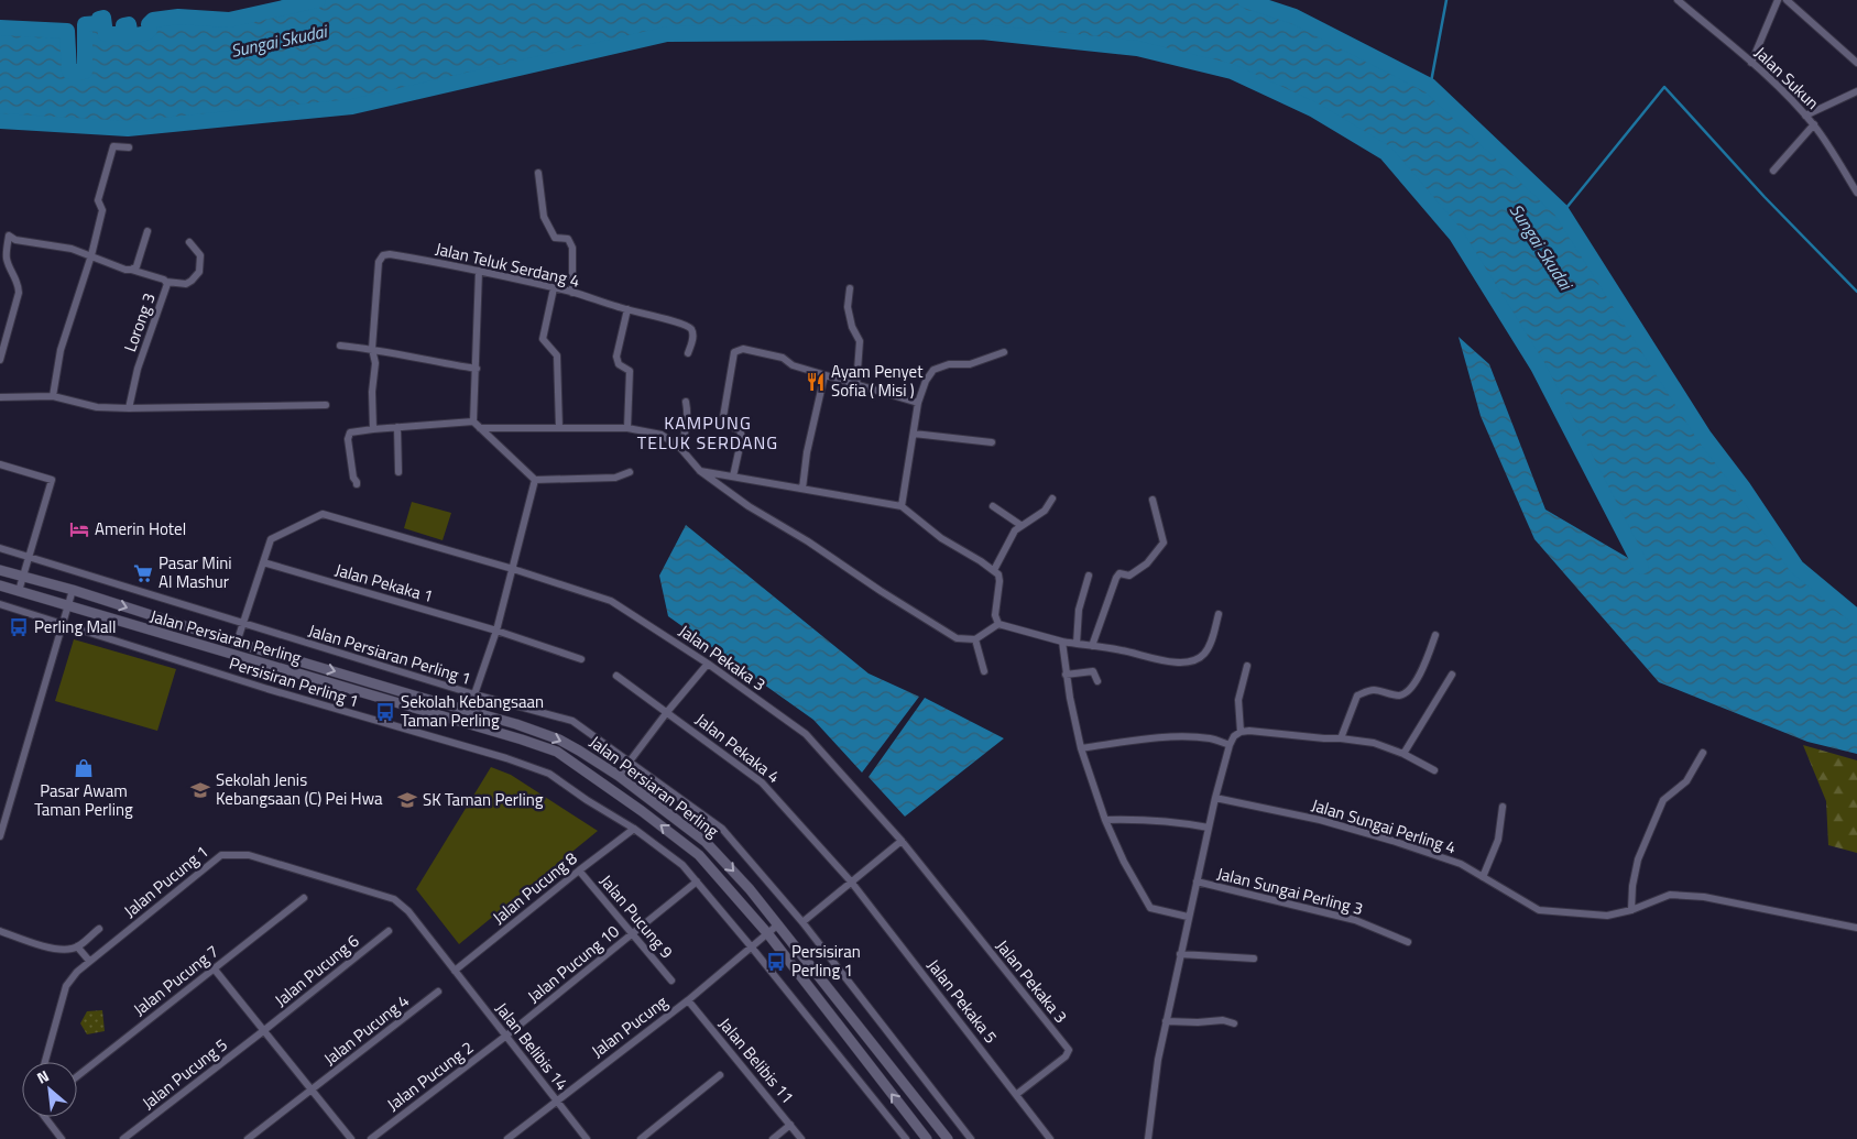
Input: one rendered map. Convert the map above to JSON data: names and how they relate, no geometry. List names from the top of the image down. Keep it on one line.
{"streets":{"main road":["Jalan Persiaran Perling"],"street":["Jalan Sukun","Jalan Teluk Serdang 4","Lorong 3","Jalan Pekaka 1","Jalan Persiaran Perling 1","Jalan Pekaka 3","Persisiran Perling 1","Jalan Pekaka 4","Jalan Sungai Perling 4","Jalan Pucung 1","Jalan Pucung 8","Jalan Sungai Perling 3","Jalan Pucung 9","Jalan Pucung 10","Jalan Pucung 6","Jalan Pucung 7","Jalan Pekaka 5","Jalan Pucung","Jalan Pucung 4","Jalan Belibis 14","Jalan Belibis 11","Jalan Pucung 5","Jalan Pucung 2"]},"crossings":[["Jalan Pekaka 1","Jalan Pekaka 3"],["Jalan Persiaran Perling","Jalan Pekaka 3"],["Jalan Persiaran Perling","Jalan Pucung"],["Jalan Persiaran Perling 1","Jalan Pekaka 3"],["Jalan Pekaka 3","Jalan Pekaka 5"],["Persisiran Perling 1","Jalan Pucung 8"],["Jalan Pekaka 4","Jalan Pekaka 5"],["Jalan Pucung 1","Jalan Pucung 8"],["Jalan Pucung 1","Jalan Belibis 14"],["Jalan Pucung 8","Jalan Pucung 9"],["Jalan Pucung 8","Jalan Belibis 14"],["Jalan Pucung 9","Jalan Pucung 10"],["Jalan Pucung 10","Jalan Belibis 14"],["Jalan Pucung 10","Jalan Pucung 2"],["Jalan Pucung 6","Jalan Pucung 5"],["Jalan Pucung","Jalan Belibis 14"],["Jalan Pucung","Jalan Belibis 11"],["Jalan Belibis 14","Jalan Pucung 2"]],"districts":["KAMPUNG TELUK SERDANG"],"water":["Sungai Skudai"],"places":{"restaurant":["Ayam Penyet Sofia ( Misi )"],"hotel":["Amerin Hotel"],"supermarket":["Pasar Mini Al Mashur"],"bus stop":["Perling Mall","Sekolah Kebangsaan Taman Perling","Persisiran Perling 1"],"shop":["Pasar Awam Taman Perling"],"school or university":["Sekolah Jenis Kebangsaan (C) Pei Hwa","SK Taman Perling"]},"north":"top left"}
